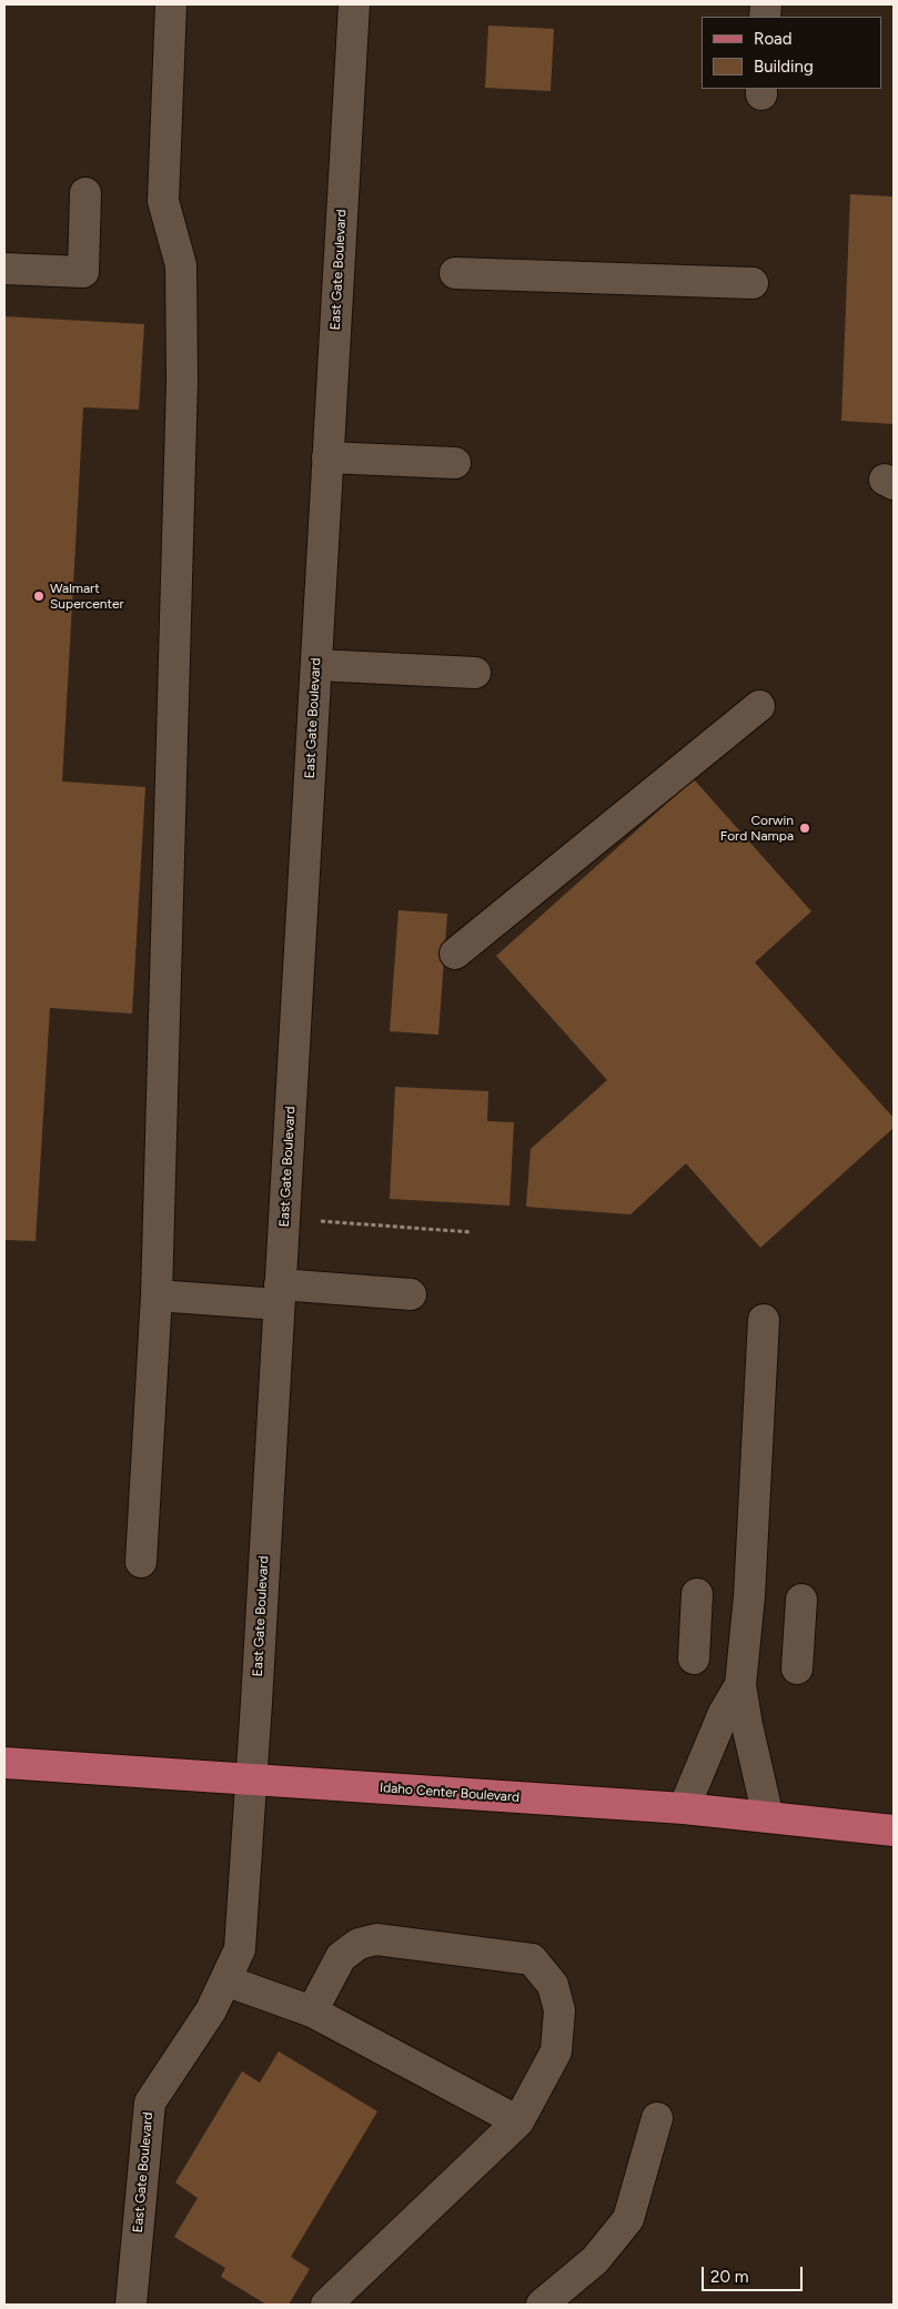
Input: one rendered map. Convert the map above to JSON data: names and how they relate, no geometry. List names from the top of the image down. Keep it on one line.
{"streets":{"main road":["Idaho Center Boulevard"],"street":["East Gate Boulevard"]},"crossings":[["East Gate Boulevard","Idaho Center Boulevard"]],"places":["Walmart Supercenter","Corwin Ford Nampa"],"legend":["Road","Building"],"scale_bar":"20 m"}
